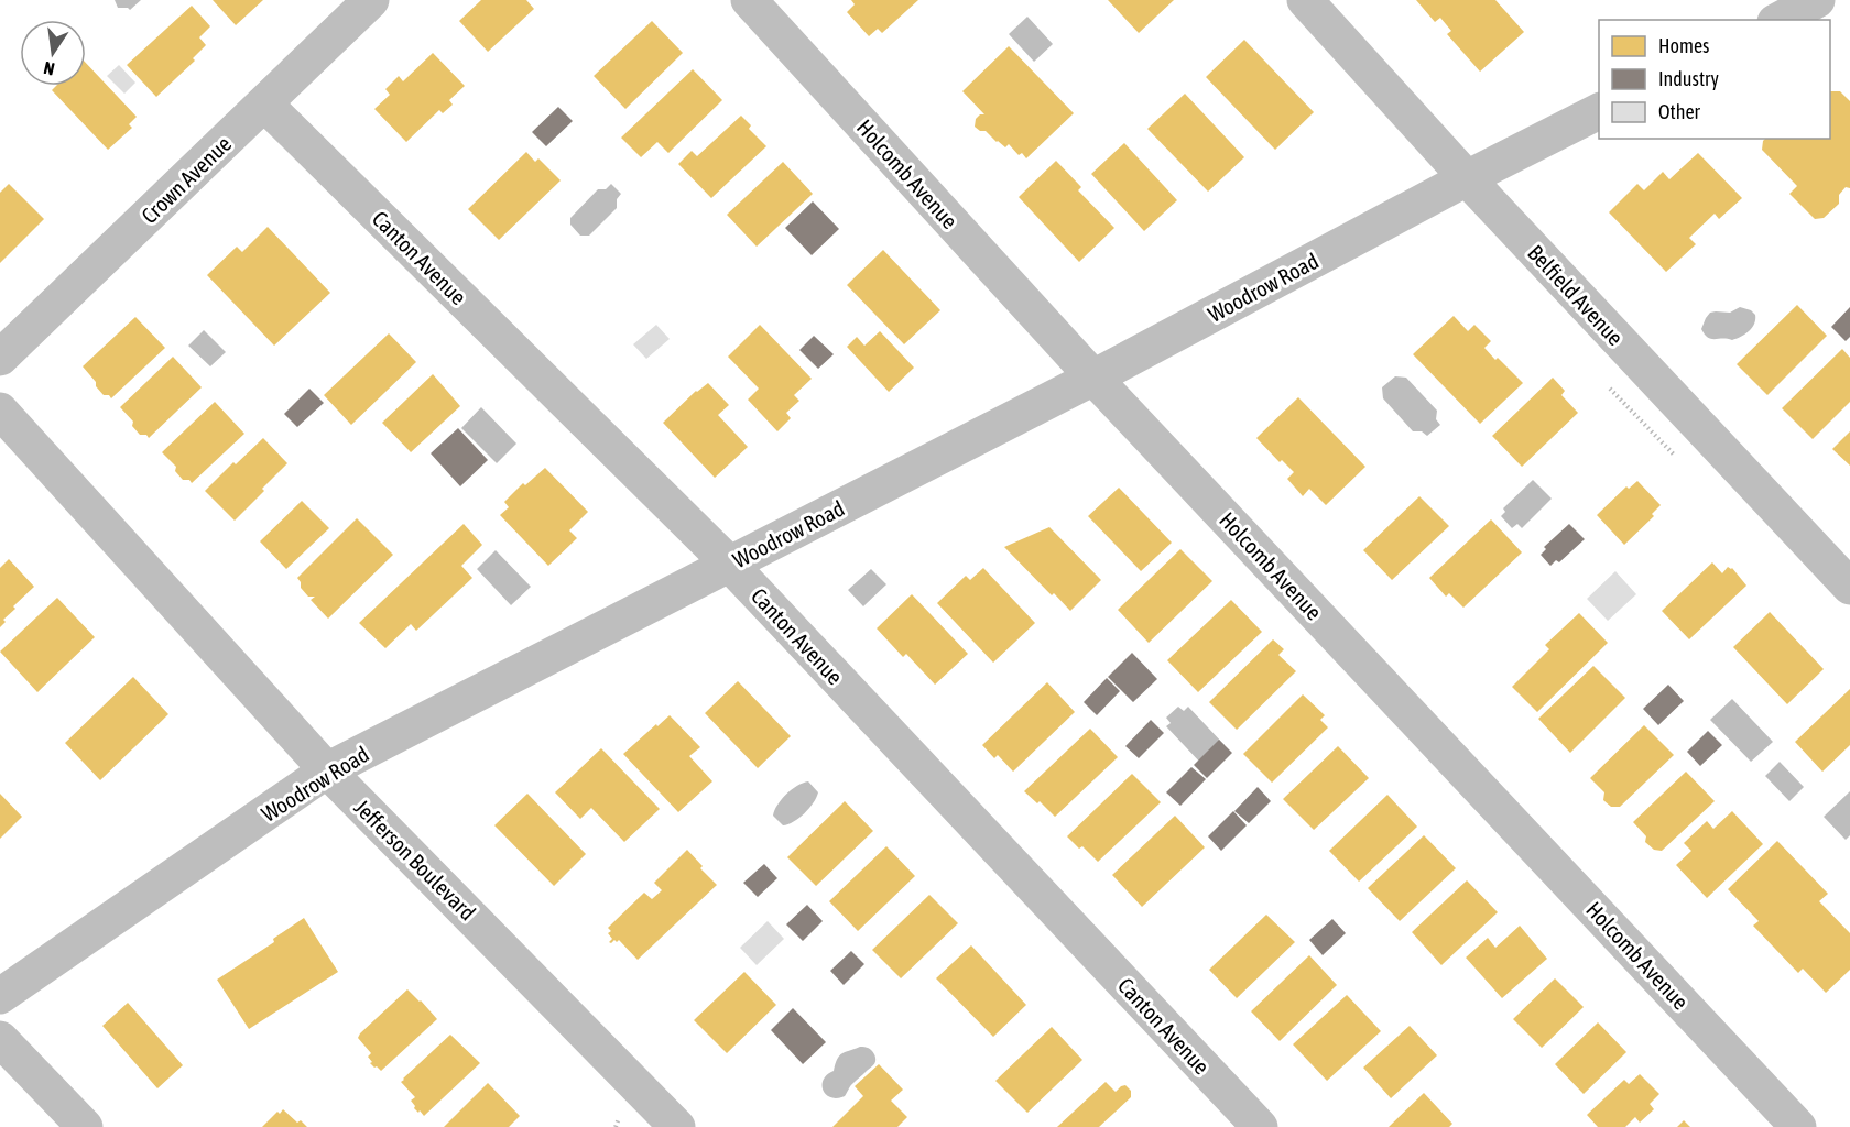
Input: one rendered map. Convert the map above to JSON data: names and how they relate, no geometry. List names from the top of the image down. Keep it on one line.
{"streets":{"street":["Holcomb Avenue","Crown Avenue","Canton Avenue","Woodrow Road","Belfield Avenue","Jefferson Boulevard"]},"crossings":[["Holcomb Avenue","Woodrow Road"],["Crown Avenue","Canton Avenue"],["Canton Avenue","Woodrow Road"],["Woodrow Road","Belfield Avenue"],["Woodrow Road","Jefferson Boulevard"]],"legend":["Homes","Industry","Other"],"north":"bottom"}
